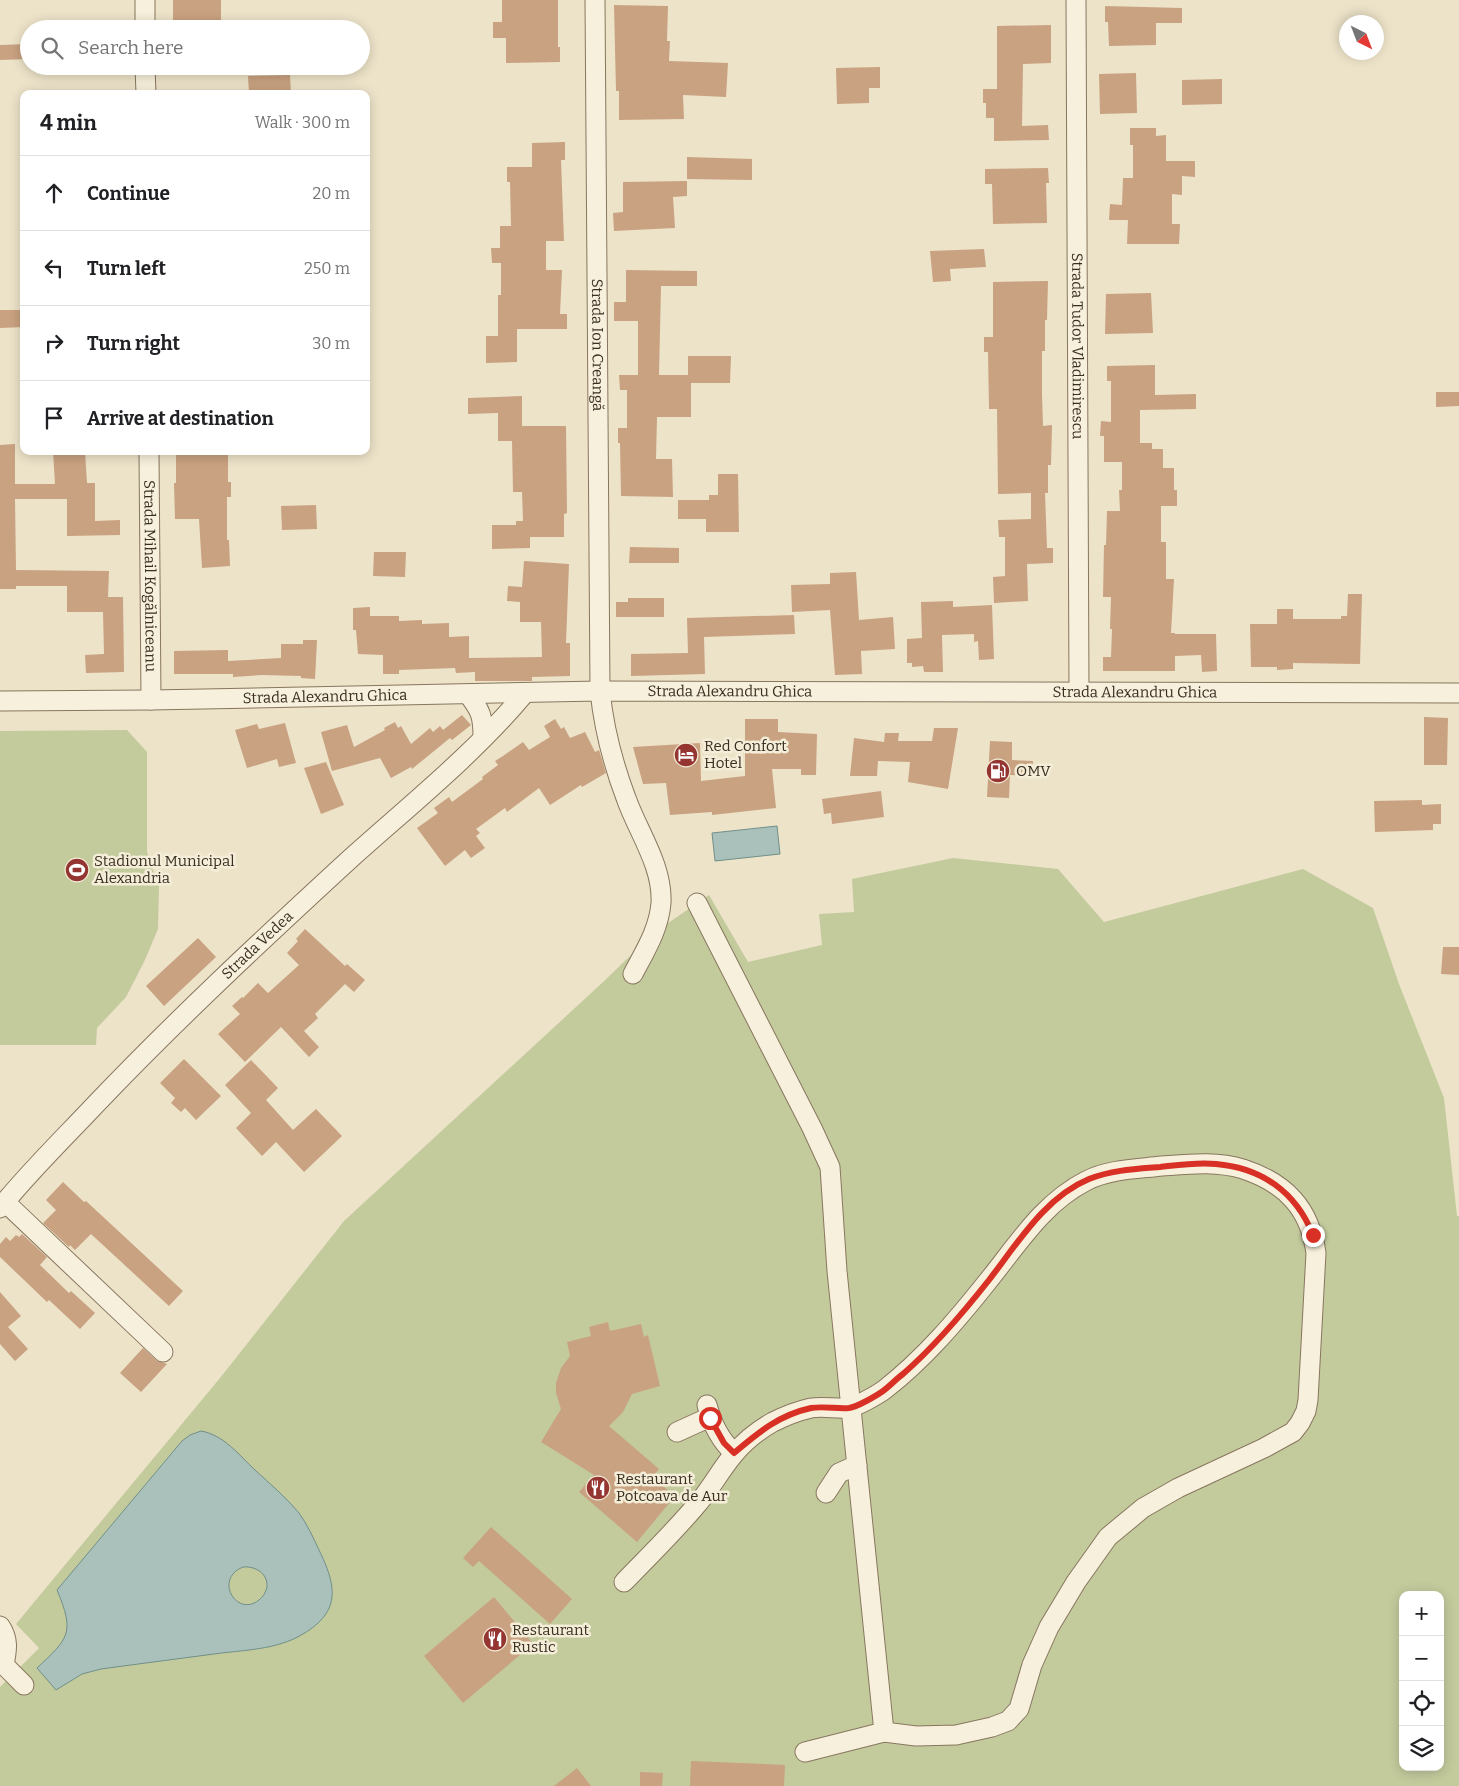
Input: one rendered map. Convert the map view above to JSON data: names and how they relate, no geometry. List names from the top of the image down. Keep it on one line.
{"streets":{"street":["Strada Ion Creangă","Strada Tudor Vladimirescu","Strada Mihail Kogălniceanu","Strada Alexandru Ghica","Strada Vedea"]},"crossings":[["Strada Ion Creangă","Strada Alexandru Ghica"],["Strada Tudor Vladimirescu","Strada Alexandru Ghica"],["Strada Mihail Kogălniceanu","Strada Alexandru Ghica"],["Strada Alexandru Ghica","Strada Vedea"]],"places":{"hotel":["Red Confort Hotel"],"fuel station":["OMV"],"sports":["Stadionul Municipal Alexandria"],"restaurant":["Restaurant Potcoava de Aur","Restaurant Rustic"]},"north":"bottom right","page":{"search":"Search here","heading":["4 min","Walk · 300 m"],"list":[["Continue","20 m"],["Turn left","250 m"],["Turn right","30 m"],"Arrive at destination"],"map_buttons":["+","−"]}}
